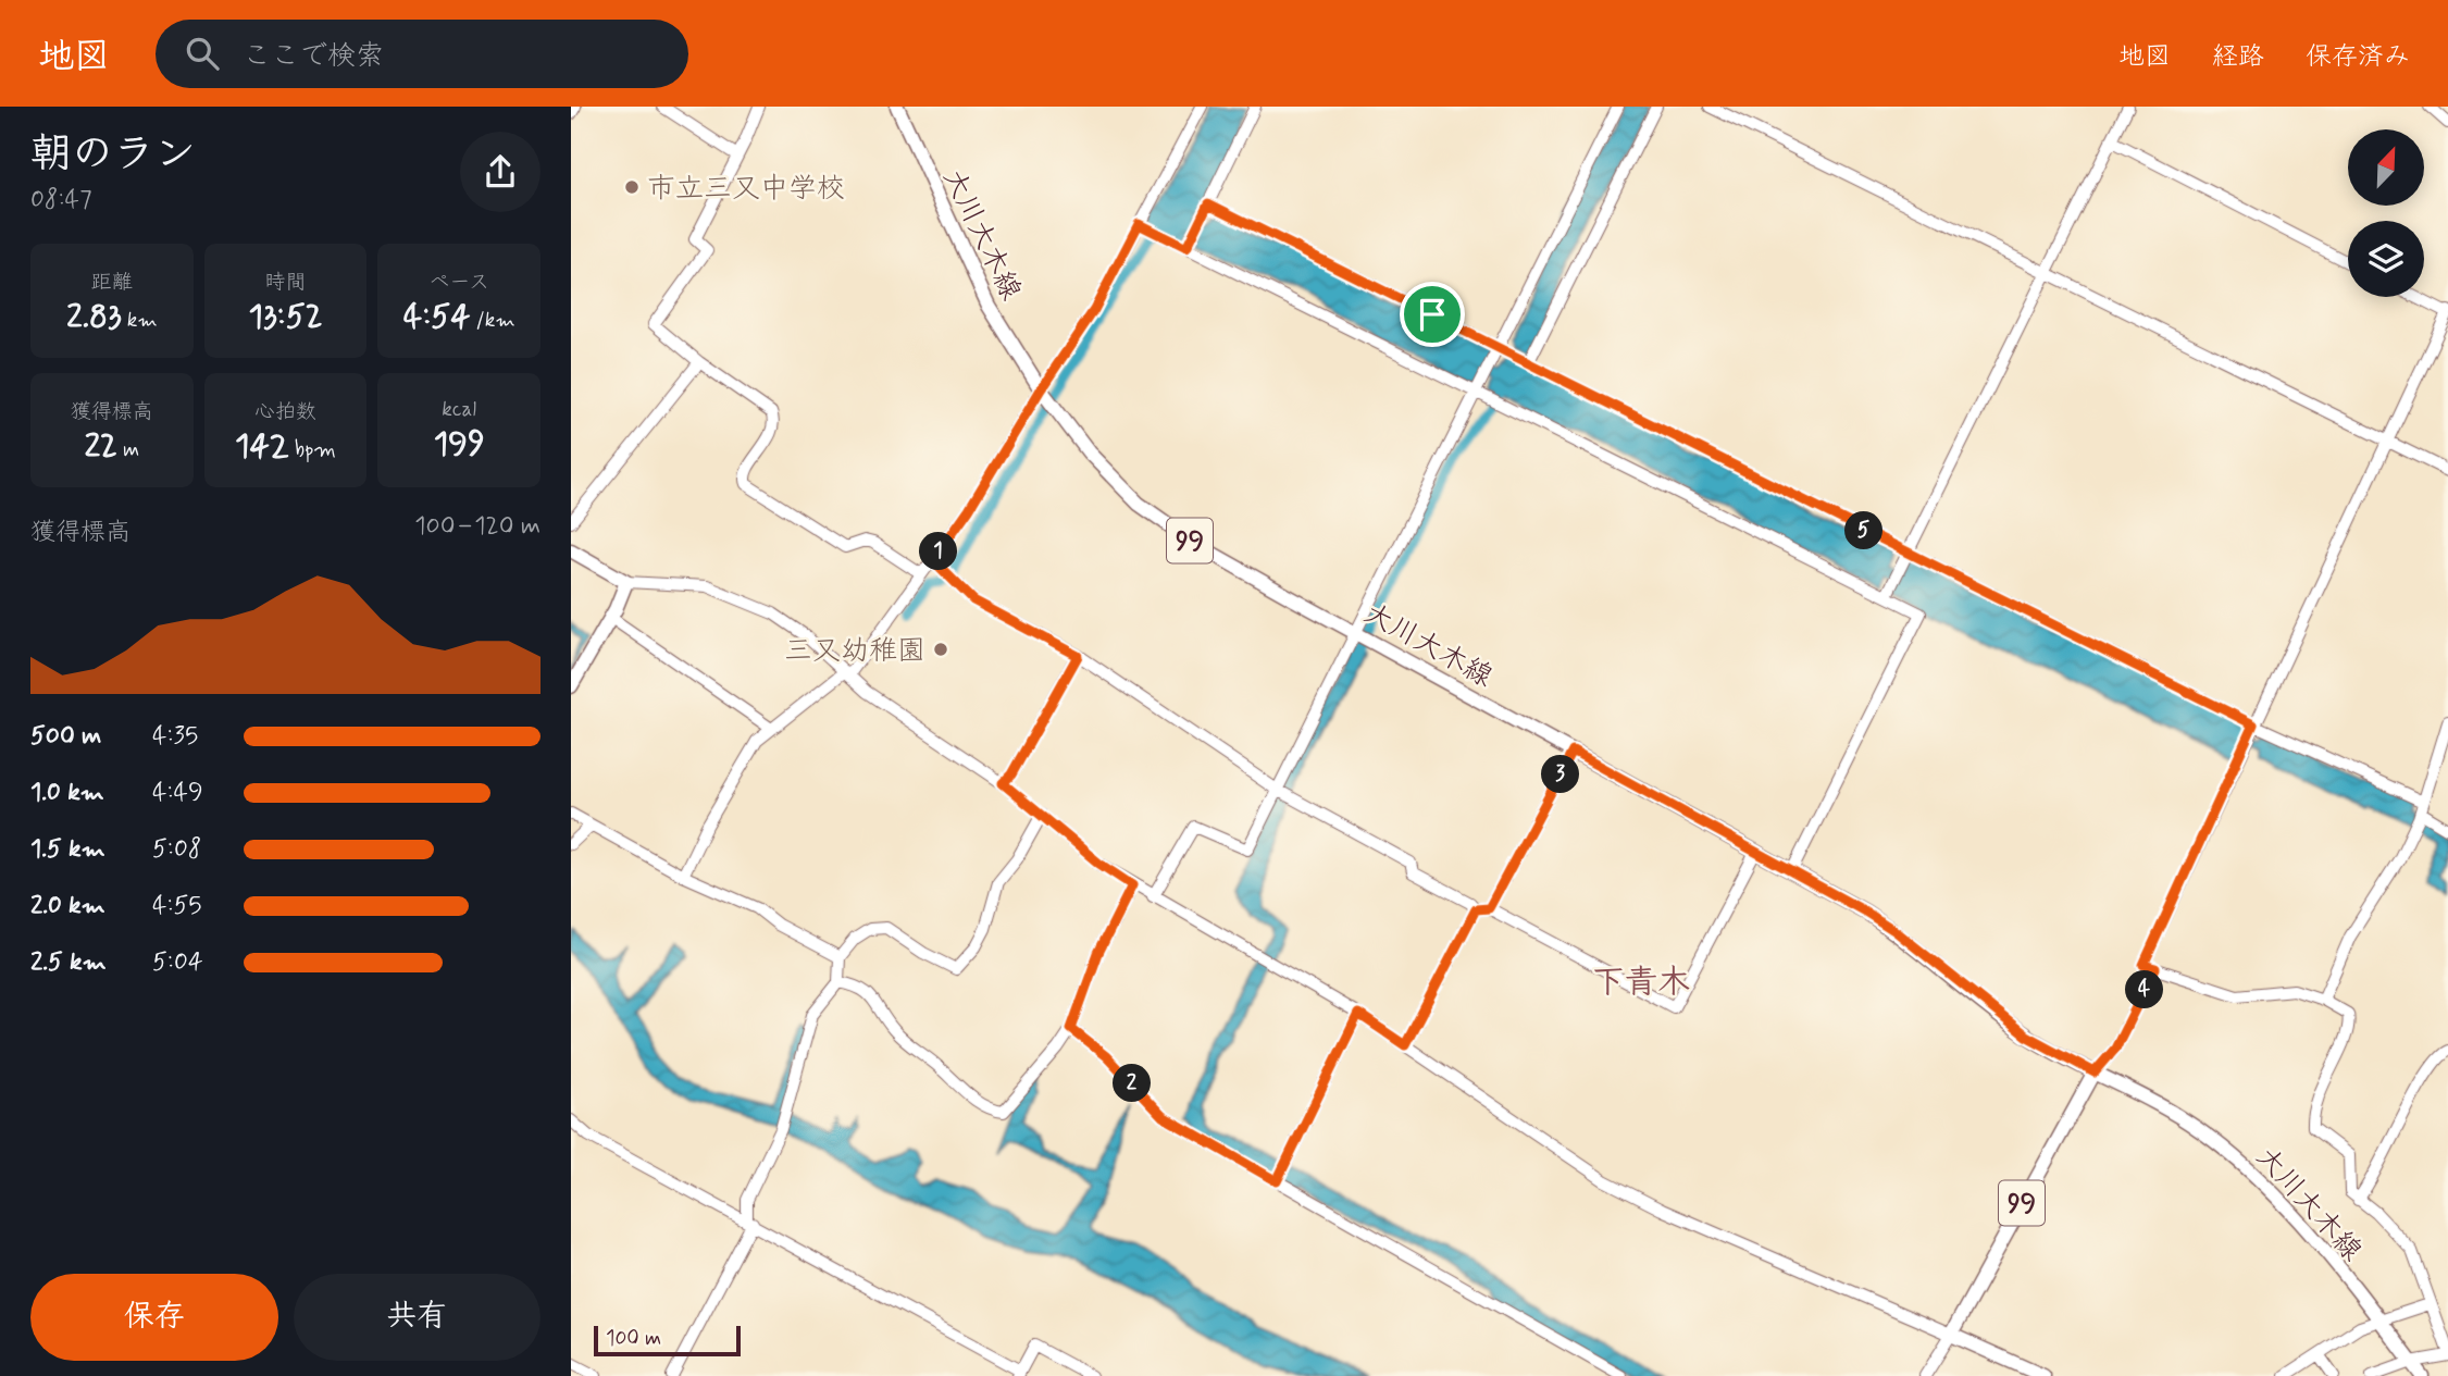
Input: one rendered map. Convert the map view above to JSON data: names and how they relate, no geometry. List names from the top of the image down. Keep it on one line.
{"streets":{"main road":["大川大木線","99"]},"crossings":[["大川大木線","99"]],"districts":["下青木"],"places":["市立三又中学校","三又幼稚園"],"scale_bar":"100 m","north":"top right","page":{"header":"地図","search":"ここで検索","nav":["地図","経路","保存済み"],"heading":["朝のラン","08:47"],"stats":[["距離","2.83 km"],["時間","13:52"],["ペース","4:54 /km"],["獲得標高","22 m"],["心拍数","142 bpm"],["kcal","199"]],"chart":["獲得標高","100–120 m"],"pins":["5","1","3","4","2"],"list":[{"name":"500 m","note":"4:35"},{"name":"1.0 km","note":"4:49"},{"name":"1.5 km","note":"5:08"},{"name":"2.0 km","note":"4:55"},{"name":"2.5 km","note":"5:04"}],"buttons":["保存","共有"],"scale":"100 m"}}
